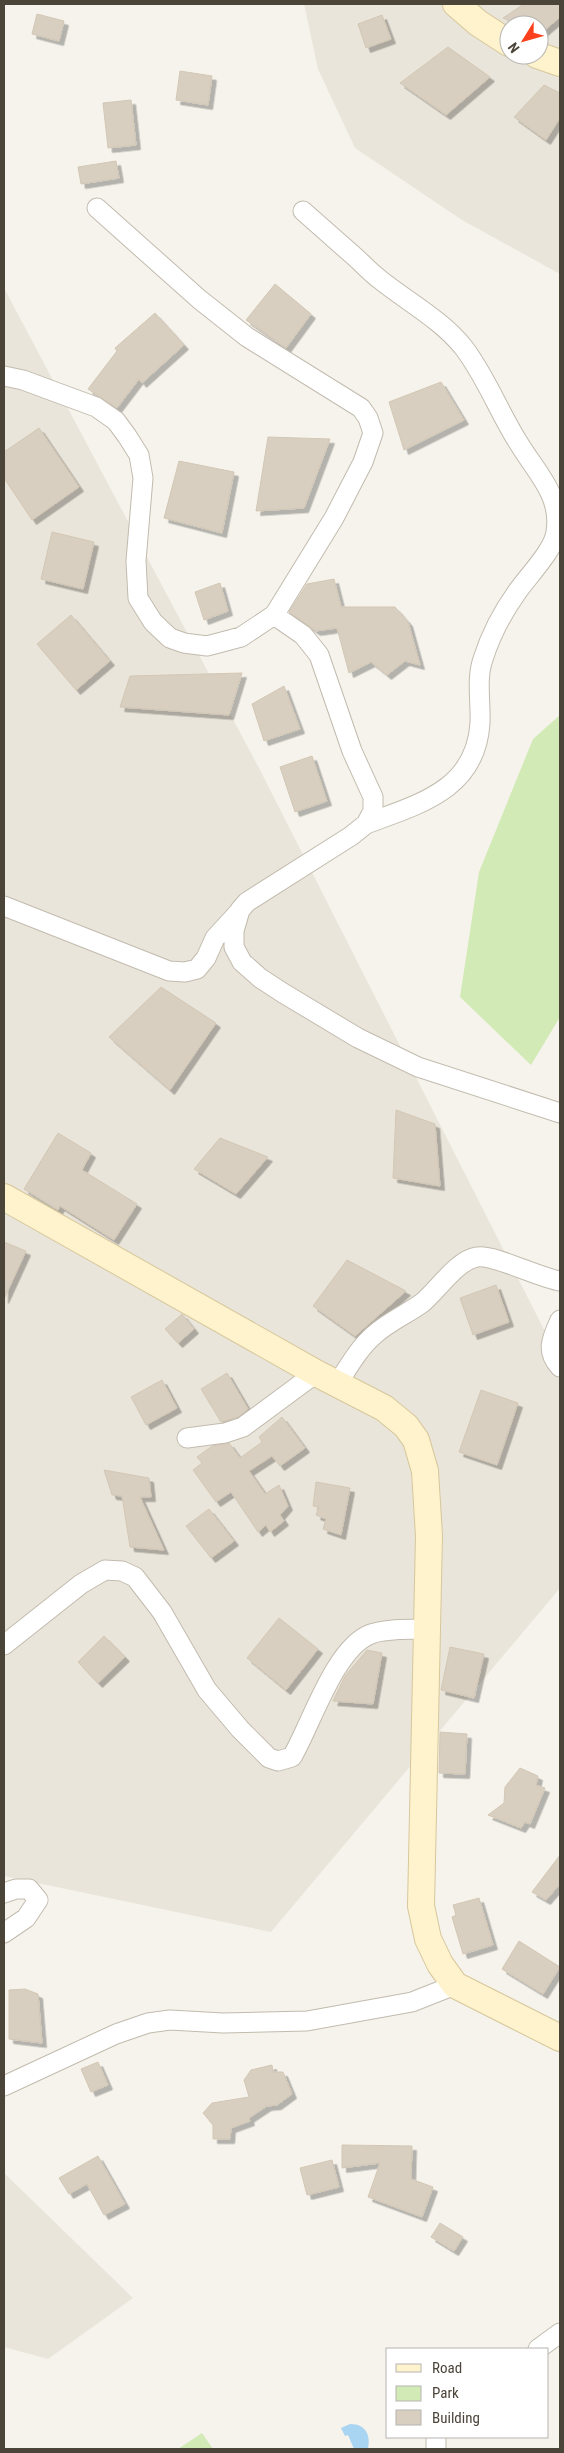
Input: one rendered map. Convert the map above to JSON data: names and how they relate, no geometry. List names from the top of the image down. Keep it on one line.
{"legend":["Road","Park","Building"],"north":"bottom left"}
